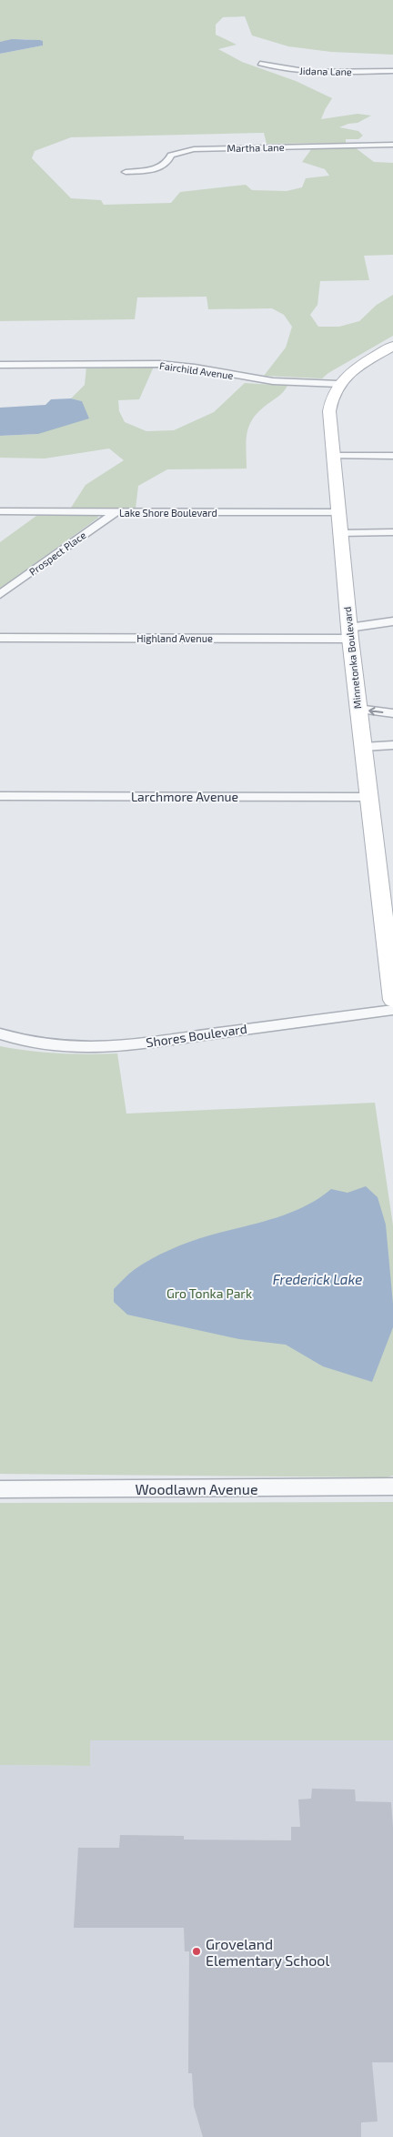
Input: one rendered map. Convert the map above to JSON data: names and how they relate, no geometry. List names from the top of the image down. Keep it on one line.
{"streets":{"main road":["Minnetonka Boulevard"],"street":["Jidana Lane","Martha Lane","Fairchild Avenue","Lake Shore Boulevard","Prospect Place","Highland Avenue","Larchmore Avenue","Shores Boulevard","Woodlawn Avenue"]},"crossings":[["Fairchild Avenue","Minnetonka Boulevard"],["Lake Shore Boulevard","Prospect Place"],["Lake Shore Boulevard","Minnetonka Boulevard"],["Highland Avenue","Minnetonka Boulevard"],["Minnetonka Boulevard","Larchmore Avenue"]],"water":["Frederick Lake"],"parks":["Gro Tonka Park"],"places":["Groveland Elementary School"]}
